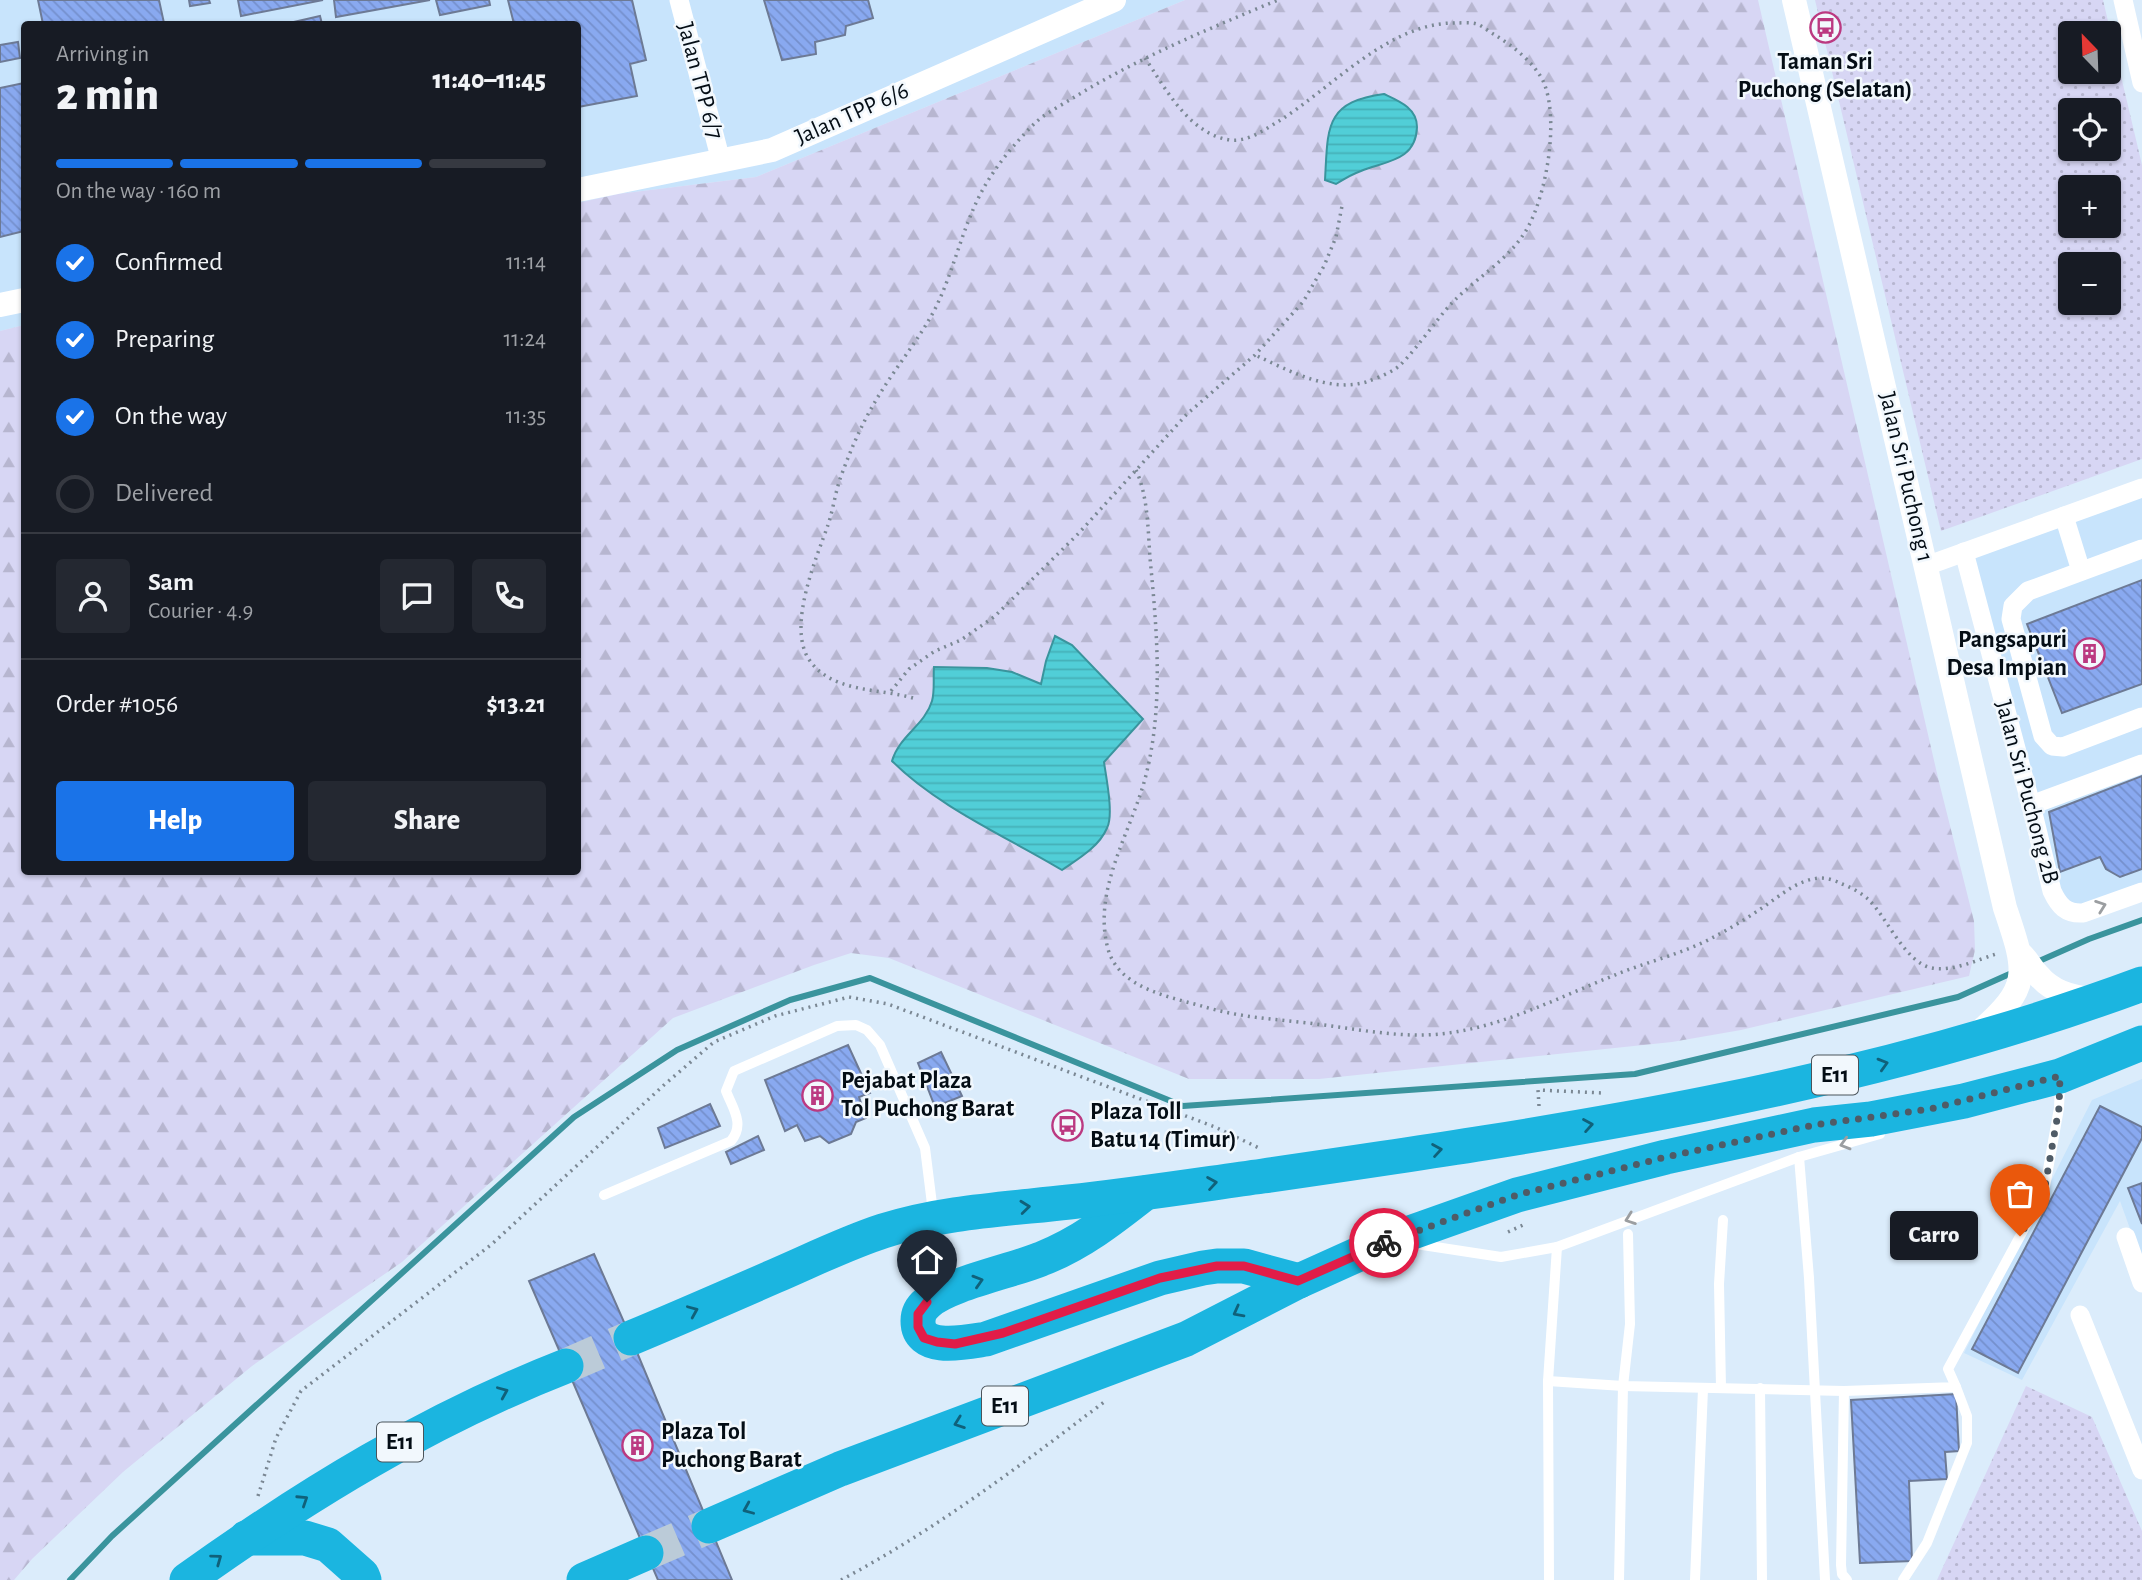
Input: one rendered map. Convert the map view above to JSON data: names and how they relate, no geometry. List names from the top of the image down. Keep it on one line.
{"streets":{"highway":["E11"],"street":["Jalan TPP 6/7","Jalan TPP 6/6","Jalan Sri Puchong 1","Jalan Sri Puchong 2B"]},"crossings":[["Jalan TPP 6/7","Jalan TPP 6/6"],["Jalan Sri Puchong 1","E11"]],"places":{"bus stop":["Taman Sri Puchong (Selatan)","Plaza Toll Batu 14 (Timur)"],"building":["Pangsapuri Desa Impian","Pejabat Plaza Tol Puchong Barat","Plaza Tol Puchong Barat"],"other":["Carro"]},"north":"top left","page":{"map_buttons":["+","−"],"heading":["2 min","Arriving in","11:40–11:45"],"panel":["Sam","Courier · 4.9","Order #1056","$13.21"],"bar":"On the way · 160 m","list":[["Confirmed","11:14"],["Preparing","11:24"],["On the way","11:35"],"Delivered"],"buttons":["Help","Share"],"bubble":"Carro"}}
